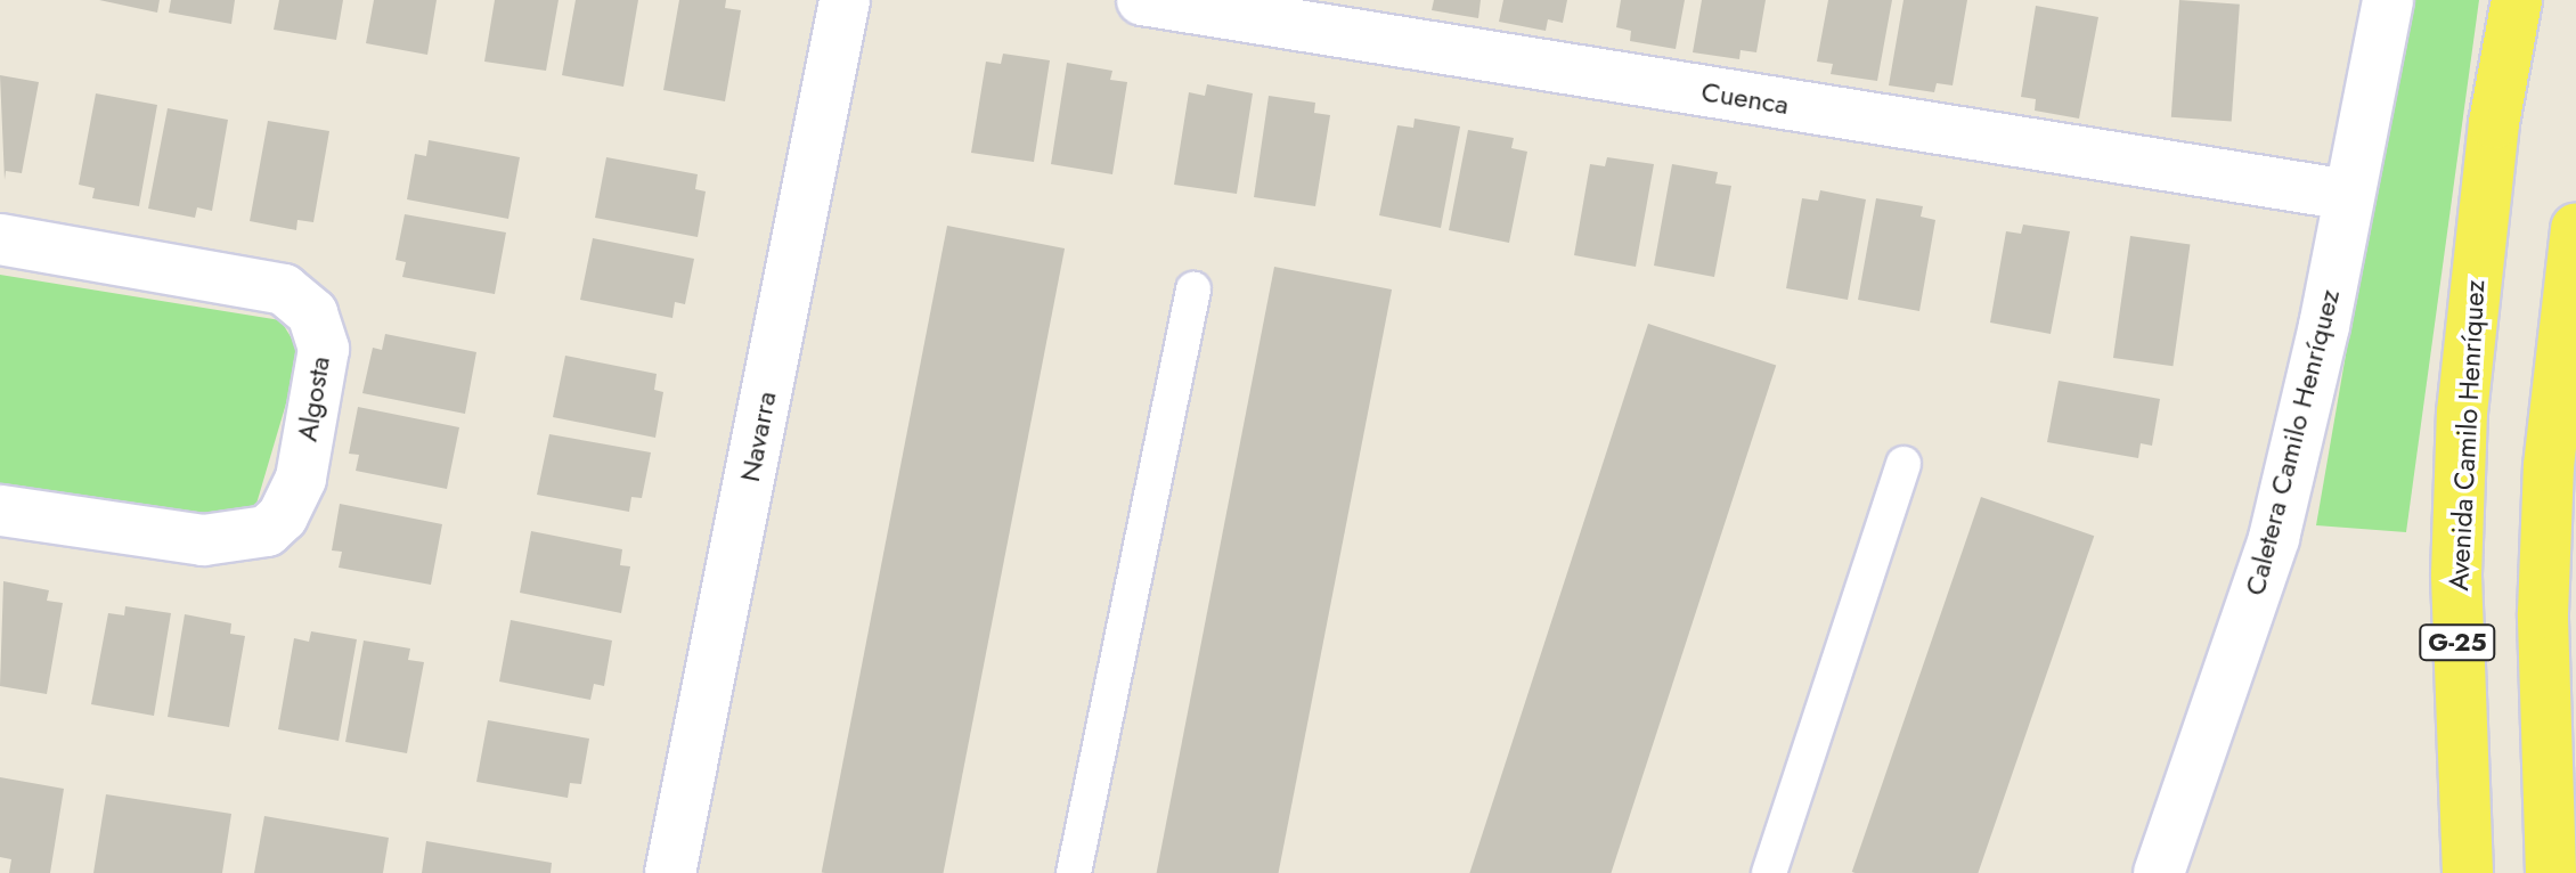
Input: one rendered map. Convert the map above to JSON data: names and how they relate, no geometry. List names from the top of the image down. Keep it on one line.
{"streets":{"main road":["Avenida Camilo Henríquez","G-25"],"street":["Cuenca","Algosta","Navarra","Caletera Camilo Henríquez"]},"crossings":[["Cuenca","Caletera Camilo Henríquez"]]}
